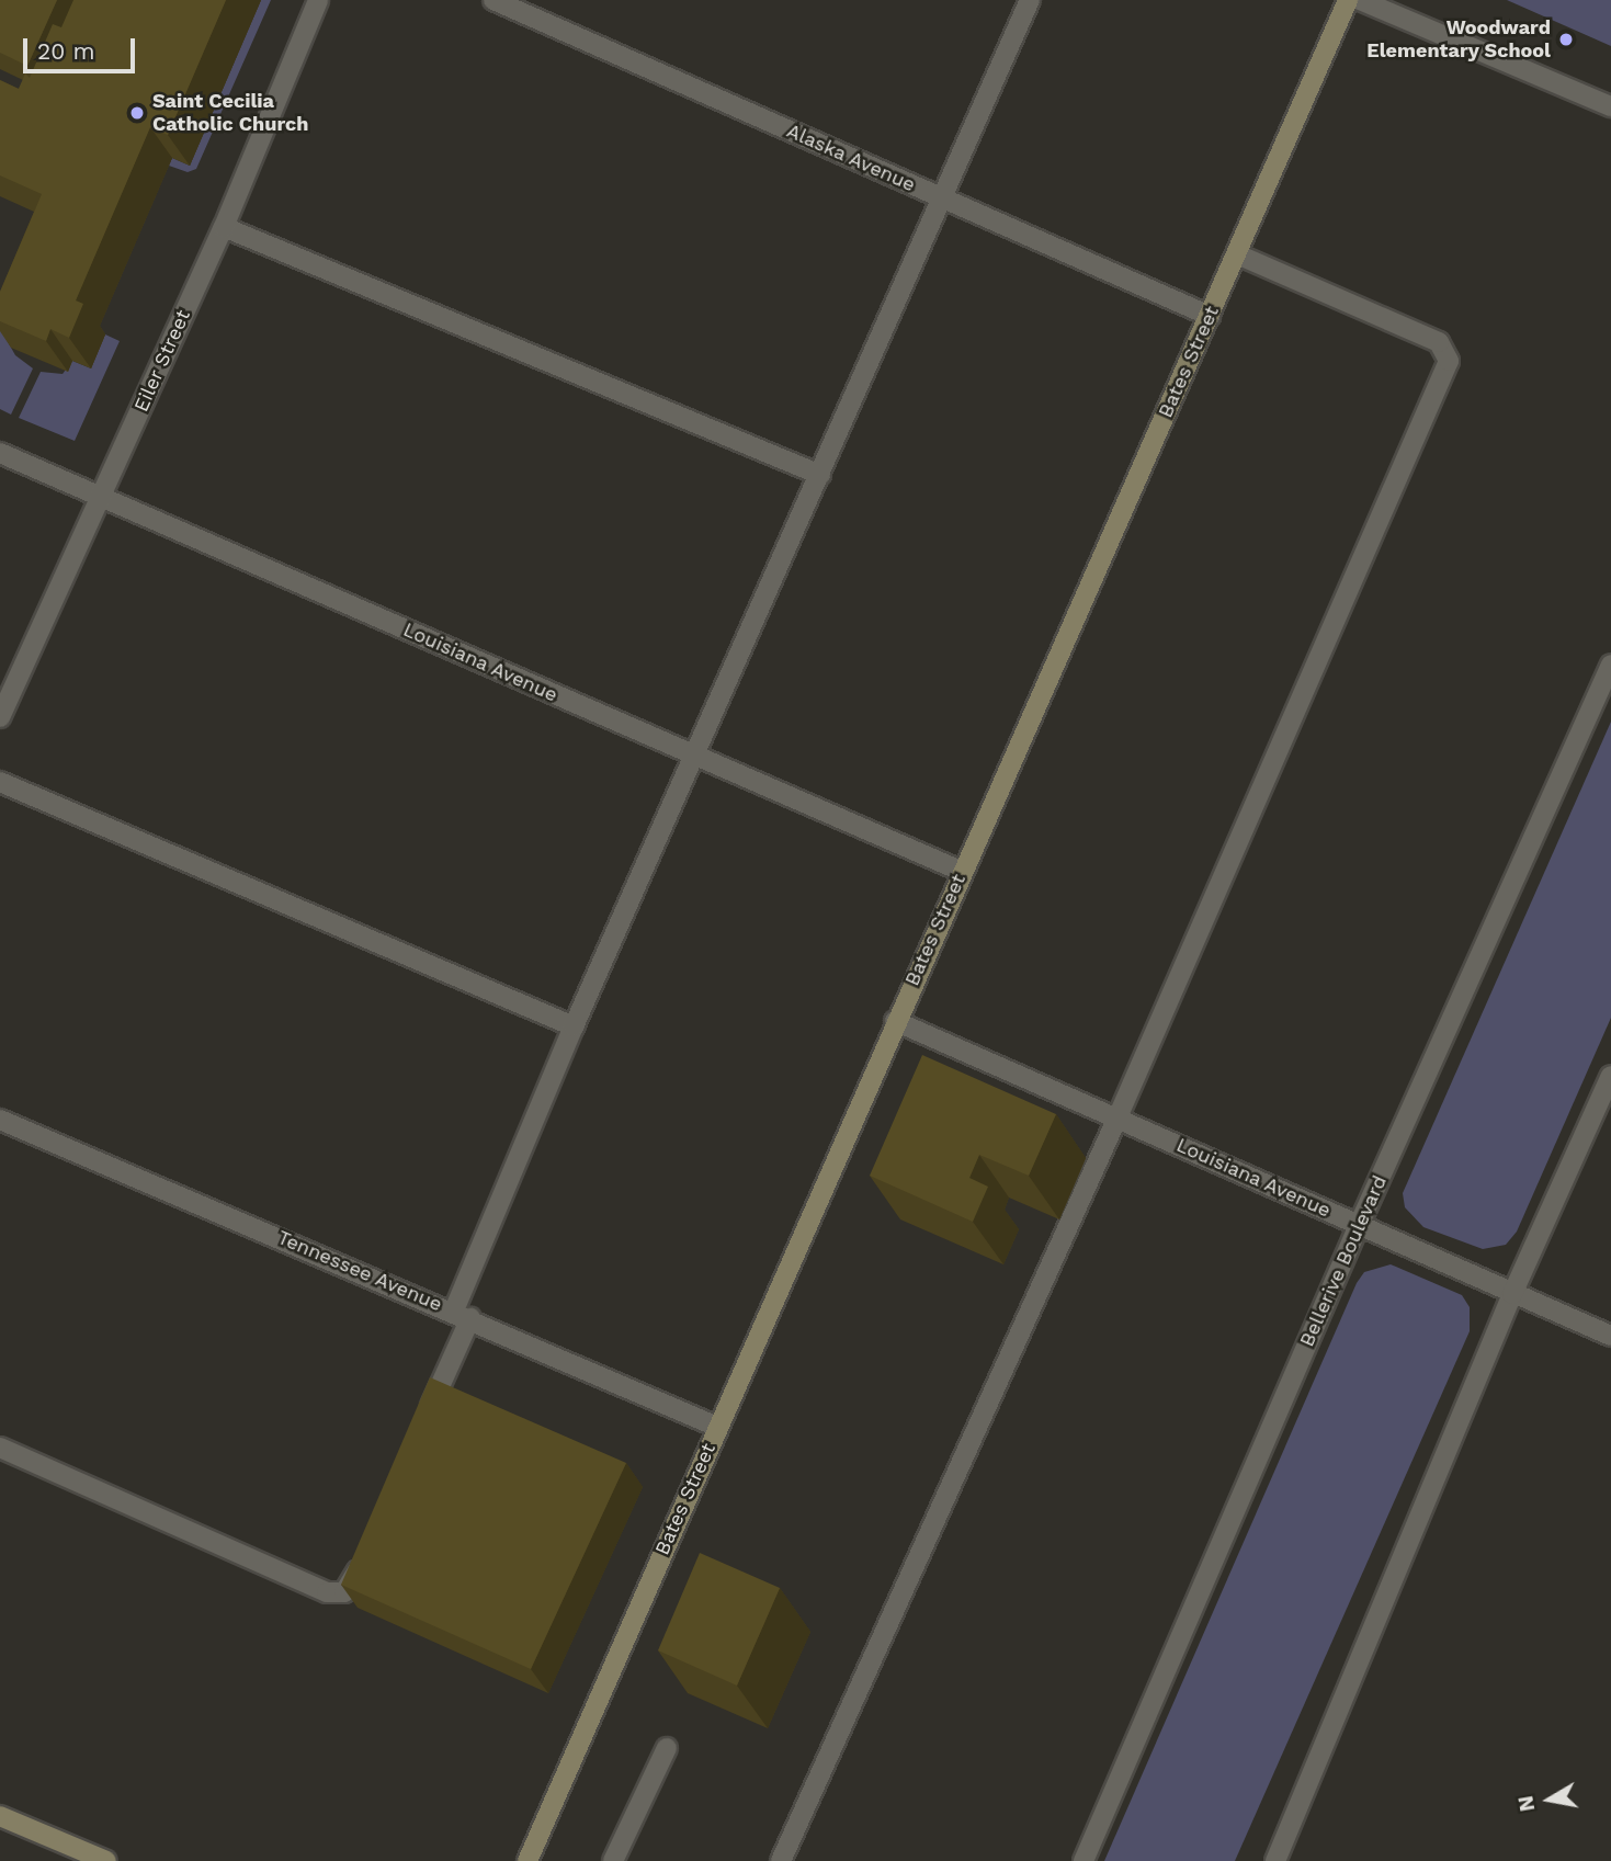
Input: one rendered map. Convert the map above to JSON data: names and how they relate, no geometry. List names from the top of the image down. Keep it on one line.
{"streets":{"main road":["Bates Street"],"street":["Alaska Avenue","Eiler Street","Louisiana Avenue","Bellerive Boulevard","Tennessee Avenue"]},"crossings":[["Alaska Avenue","Bates Street"],["Eiler Street","Louisiana Avenue"],["Bates Street","Louisiana Avenue"],["Bates Street","Tennessee Avenue"],["Louisiana Avenue","Bellerive Boulevard"]],"places":["Woodward Elementary School","Saint Cecilia Catholic Church"],"scale_bar":"20 m","north":"left"}
